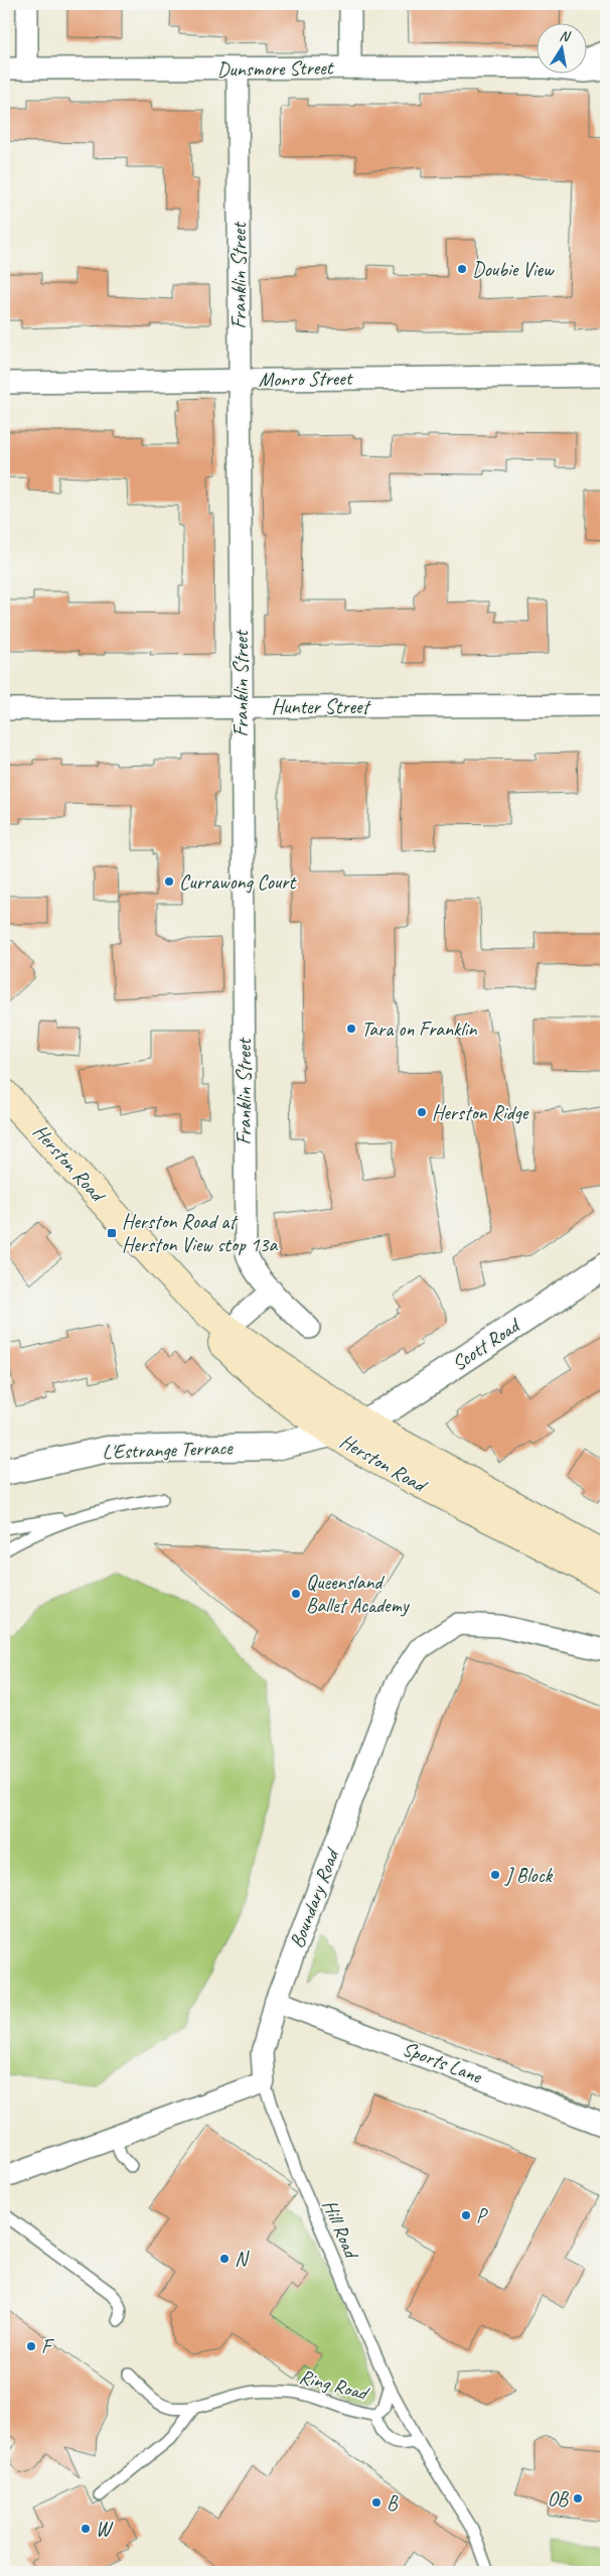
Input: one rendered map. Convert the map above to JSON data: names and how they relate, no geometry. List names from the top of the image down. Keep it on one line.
{"streets":{"main road":["Herston Road"],"street":["Dunsmore Street","Franklin Street","Monro Street","Hunter Street","Scott Road","L'Estrange Terrace","Boundary Road","Sports Lane"],"lane":["Hill Road","Ring Road"]},"crossings":[["Dunsmore Street","Franklin Street"],["Franklin Street","Monro Street"],["Franklin Street","Hunter Street"],["Herston Road","Scott Road"],["Herston Road","L'Estrange Terrace"],["Boundary Road","Sports Lane"],["Boundary Road","Hill Road"],["Hill Road","Ring Road"]],"places":{"other":["Doubie View","Currawong Court","Tara on Franklin","Herston Ridge","Queensland Ballet Academy","J Block","P","N","F","OB","B","W"],"transit":["Herston Road at Herston View stop 13a"]},"north":"top"}
